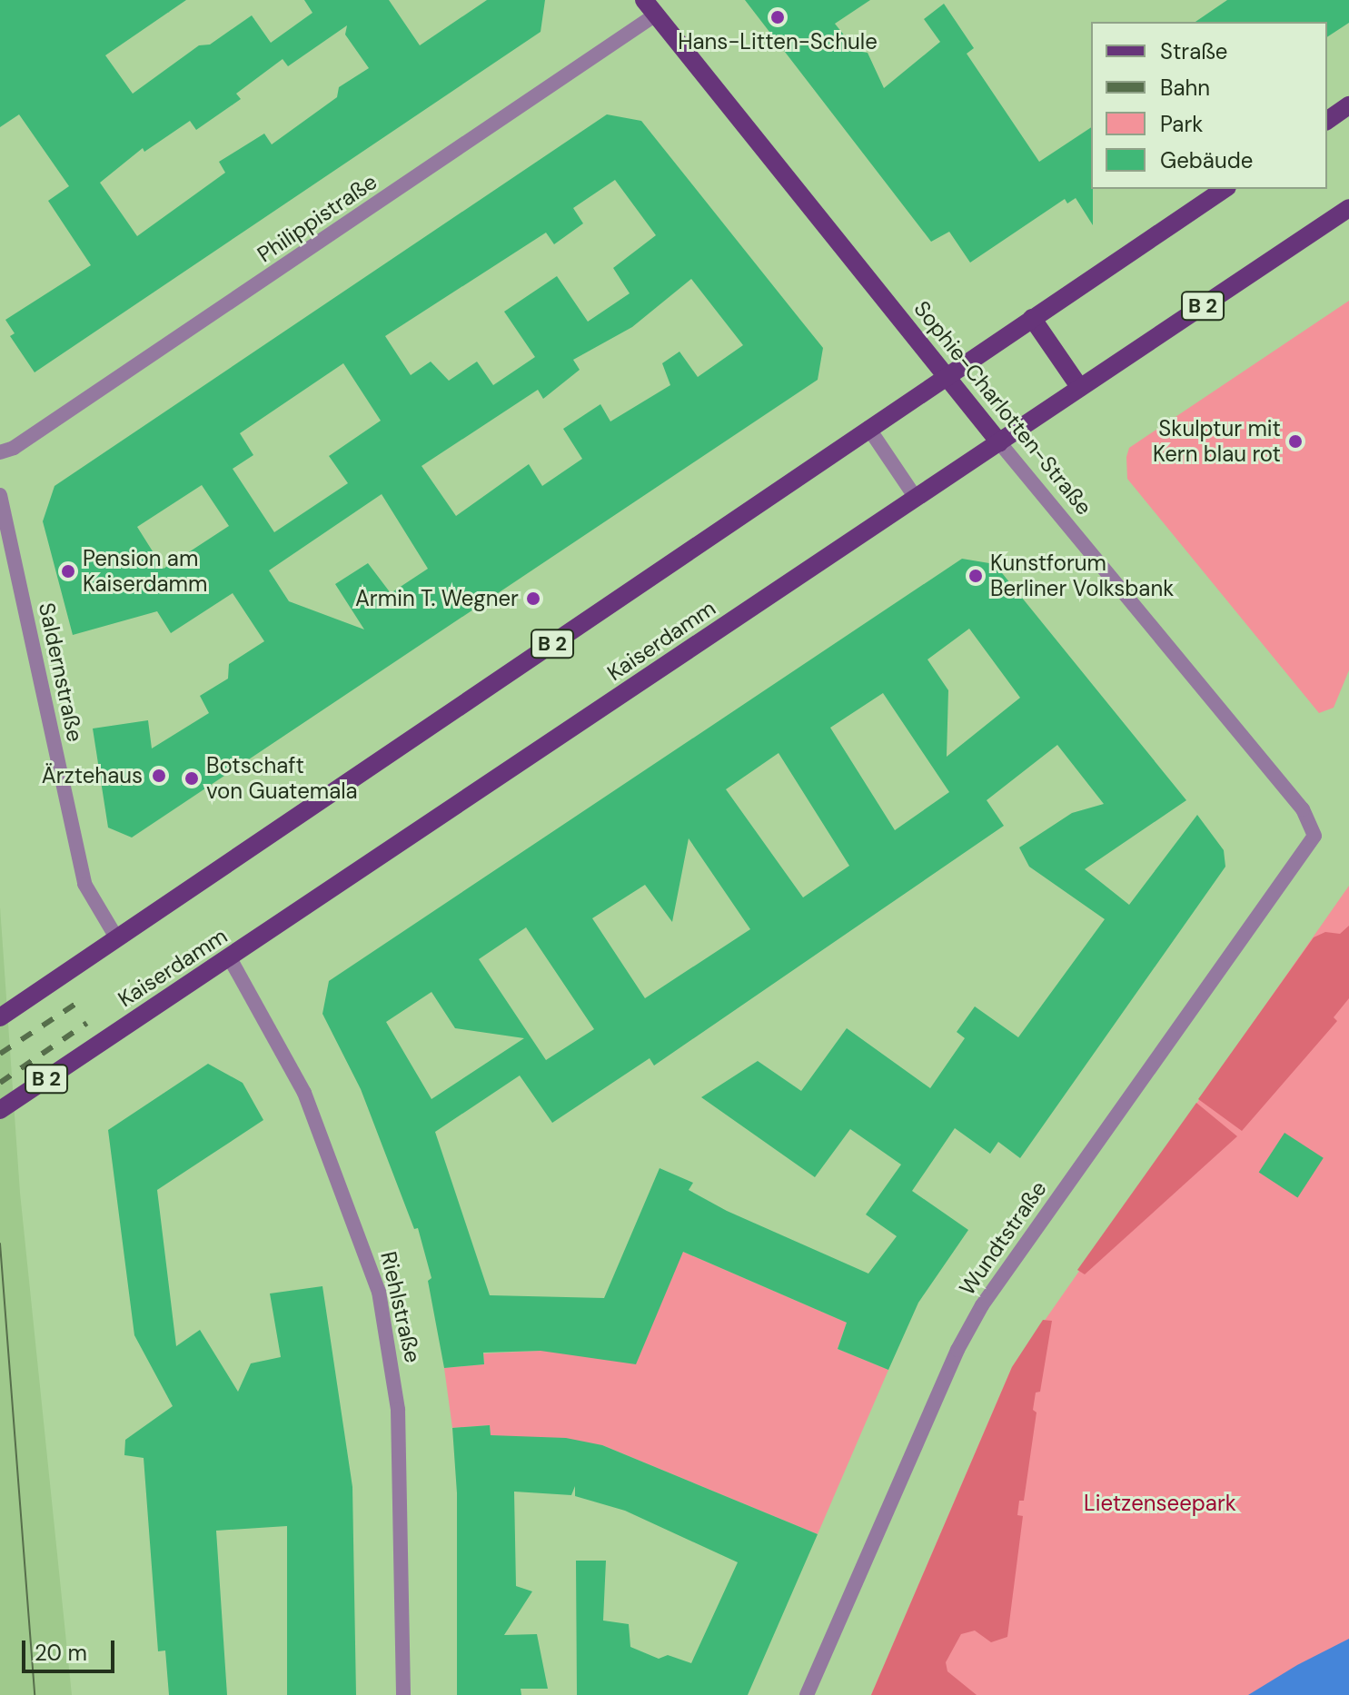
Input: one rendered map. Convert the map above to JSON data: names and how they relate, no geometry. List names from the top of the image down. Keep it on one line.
{"streets":{"main road":["B 2","Sophie-Charlotten-Straße","Kaiserdamm"],"street":["Philippistraße","Saldernstraße","Wundtstraße","Riehlstraße"]},"crossings":[["Philippistraße","Sophie-Charlotten-Straße"],["B 2","Sophie-Charlotten-Straße"],["B 2","Saldernstraße"],["Sophie-Charlotten-Straße","Kaiserdamm"],["Sophie-Charlotten-Straße","Wundtstraße"],["Kaiserdamm","Riehlstraße"]],"parks":["Lietzenseepark"],"places":["Hans-Litten-Schule","Skulptur mit Kern blau rot","Pension am Kaiserdamm","Kunstforum Berliner Volksbank","Armin T. Wegner","Ärztehaus","Botschaft von Guatemala"],"legend":["Straße","Bahn","Park","Gebäude"],"scale_bar":"20 m"}
